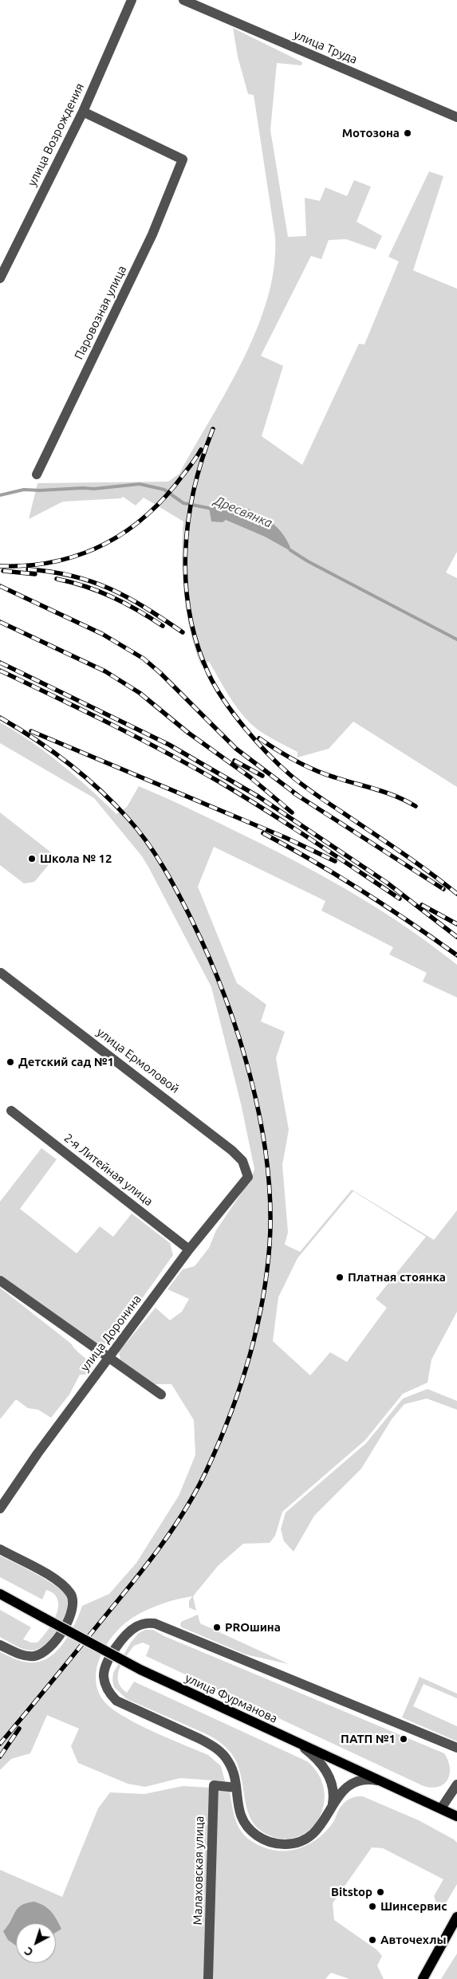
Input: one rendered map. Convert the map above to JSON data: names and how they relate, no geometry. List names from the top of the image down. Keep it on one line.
{"streets":{"main road":["улица Фурманова"],"street":["улица Труда","улица Возрождения","Паровозная улица","улица Ермоловой","2-я Литейная улица","улица Доронина","Малаховская улица"]},"crossings":[["улица Возрождения","Паровозная улица"],["улица Ермоловой","улица Доронина"],["2-я Литейная улица","улица Доронина"]],"water":["Дресвянка"],"places":["Мотозона","Школа № 12","Детский сад №1","Платная стоянка","PROшина","ПАТП №1","Bitstop","Шинсервис","Авточехлы"],"north":"bottom left"}
